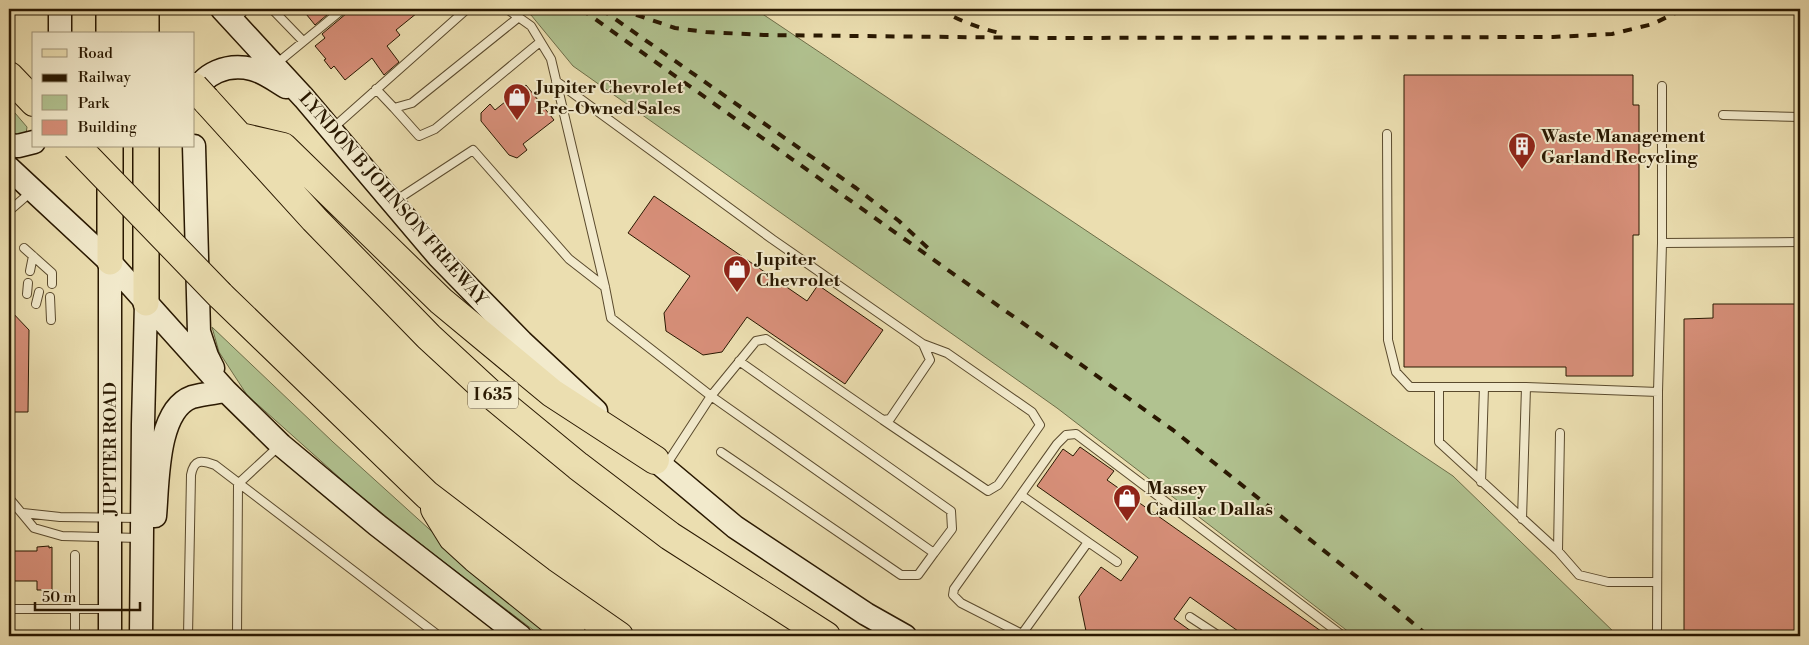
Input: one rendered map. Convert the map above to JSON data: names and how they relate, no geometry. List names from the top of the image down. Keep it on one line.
{"streets":{"highway":["I 635"],"main road":["LYNDON B JOHNSON FREEWAY","JUPITER ROAD"]},"places":{"shop":["Jupiter Chevrolet Pre-Owned Sales","Jupiter Chevrolet","Massey Cadillac Dallas"],"building":["Waste Management Garland Recycling"]},"legend":["Road","Railway","Park","Building"],"scale_bar":"50 m"}
